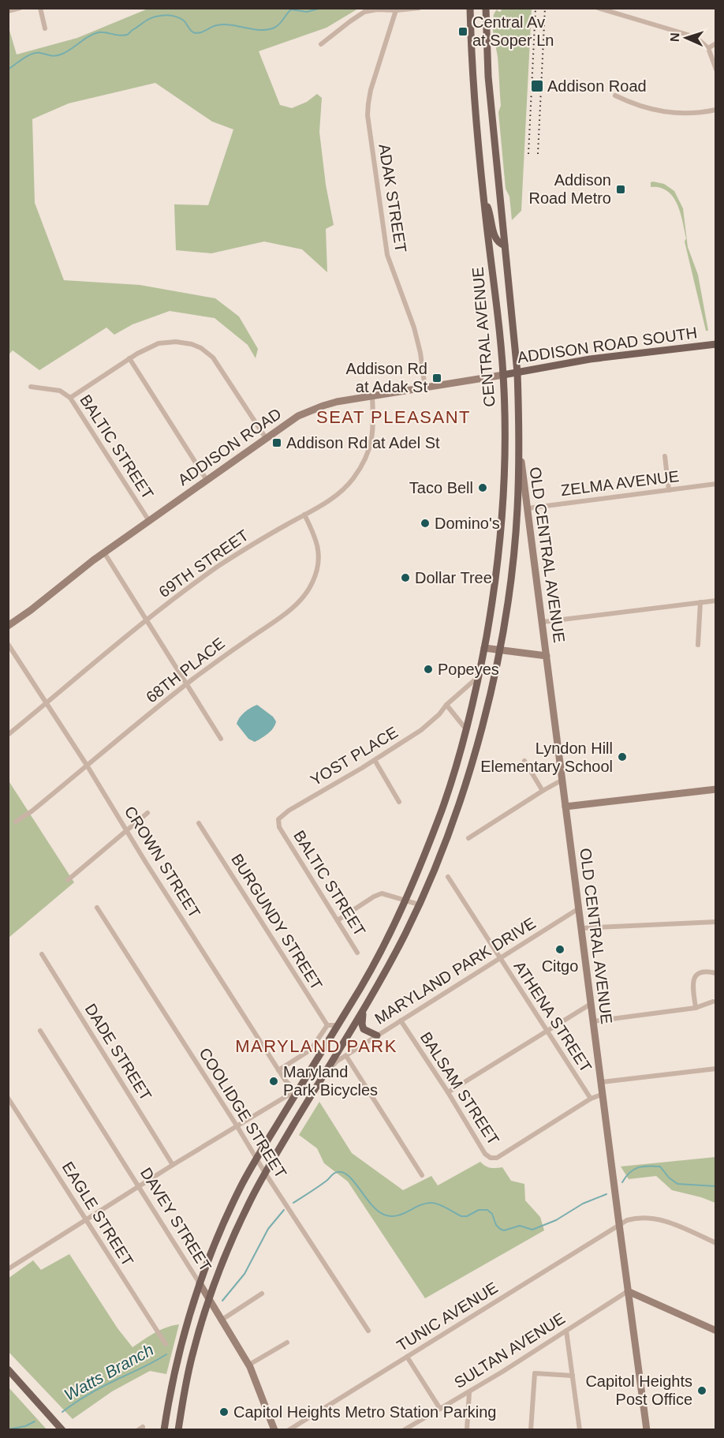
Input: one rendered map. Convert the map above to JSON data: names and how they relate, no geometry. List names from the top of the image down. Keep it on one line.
{"streets":{"main road":["CENTRAL AVENUE","ADDISON ROAD SOUTH","ADDISON ROAD","OLD CENTRAL AVENUE","DAVEY STREET"],"street":["ADAK STREET","BALTIC STREET","ZELMA AVENUE","69TH STREET","68TH PLACE","YOST PLACE","CROWN STREET","BURGUNDY STREET","MARYLAND PARK DRIVE","ATHENA STREET","DADE STREET","BALSAM STREET","COOLIDGE STREET","EAGLE STREET","TUNIC AVENUE","SULTAN AVENUE"]},"crossings":[["ADAK STREET","ADDISON ROAD"],["CENTRAL AVENUE","ADDISON ROAD SOUTH"],["CENTRAL AVENUE","ADDISON ROAD"],["CENTRAL AVENUE","OLD CENTRAL AVENUE"],["CENTRAL AVENUE","YOST PLACE"],["CENTRAL AVENUE","CROWN STREET"],["CENTRAL AVENUE","MARYLAND PARK DRIVE"],["CENTRAL AVENUE","COOLIDGE STREET"],["CENTRAL AVENUE","DAVEY STREET"],["ADDISON ROAD SOUTH","ADDISON ROAD"],["BALTIC STREET","ADDISON ROAD"],["BALTIC STREET","YOST PLACE"],["ADDISON ROAD","69TH STREET"],["ZELMA AVENUE","OLD CENTRAL AVENUE"],["OLD CENTRAL AVENUE","MARYLAND PARK DRIVE"],["OLD CENTRAL AVENUE","TUNIC AVENUE"],["OLD CENTRAL AVENUE","SULTAN AVENUE"],["69TH STREET","68TH PLACE"],["69TH STREET","CROWN STREET"],["68TH PLACE","CROWN STREET"],["MARYLAND PARK DRIVE","ATHENA STREET"],["MARYLAND PARK DRIVE","BALSAM STREET"],["ATHENA STREET","BALSAM STREET"]],"districts":["SEAT PLEASANT","MARYLAND PARK"],"water":["Watts Branch"],"places":{"transit":["Central Av at Soper Ln","Addison Road","Addison Road Metro","Addison Rd at Adak St","Addison Rd at Adel St"],"other":["Taco Bell","Domino's","Dollar Tree","Popeyes","Lyndon Hill Elementary School","Citgo","Maryland Park Bicycles","Capitol Heights Post Office","Capitol Heights Metro Station Parking"]},"north":"left"}
